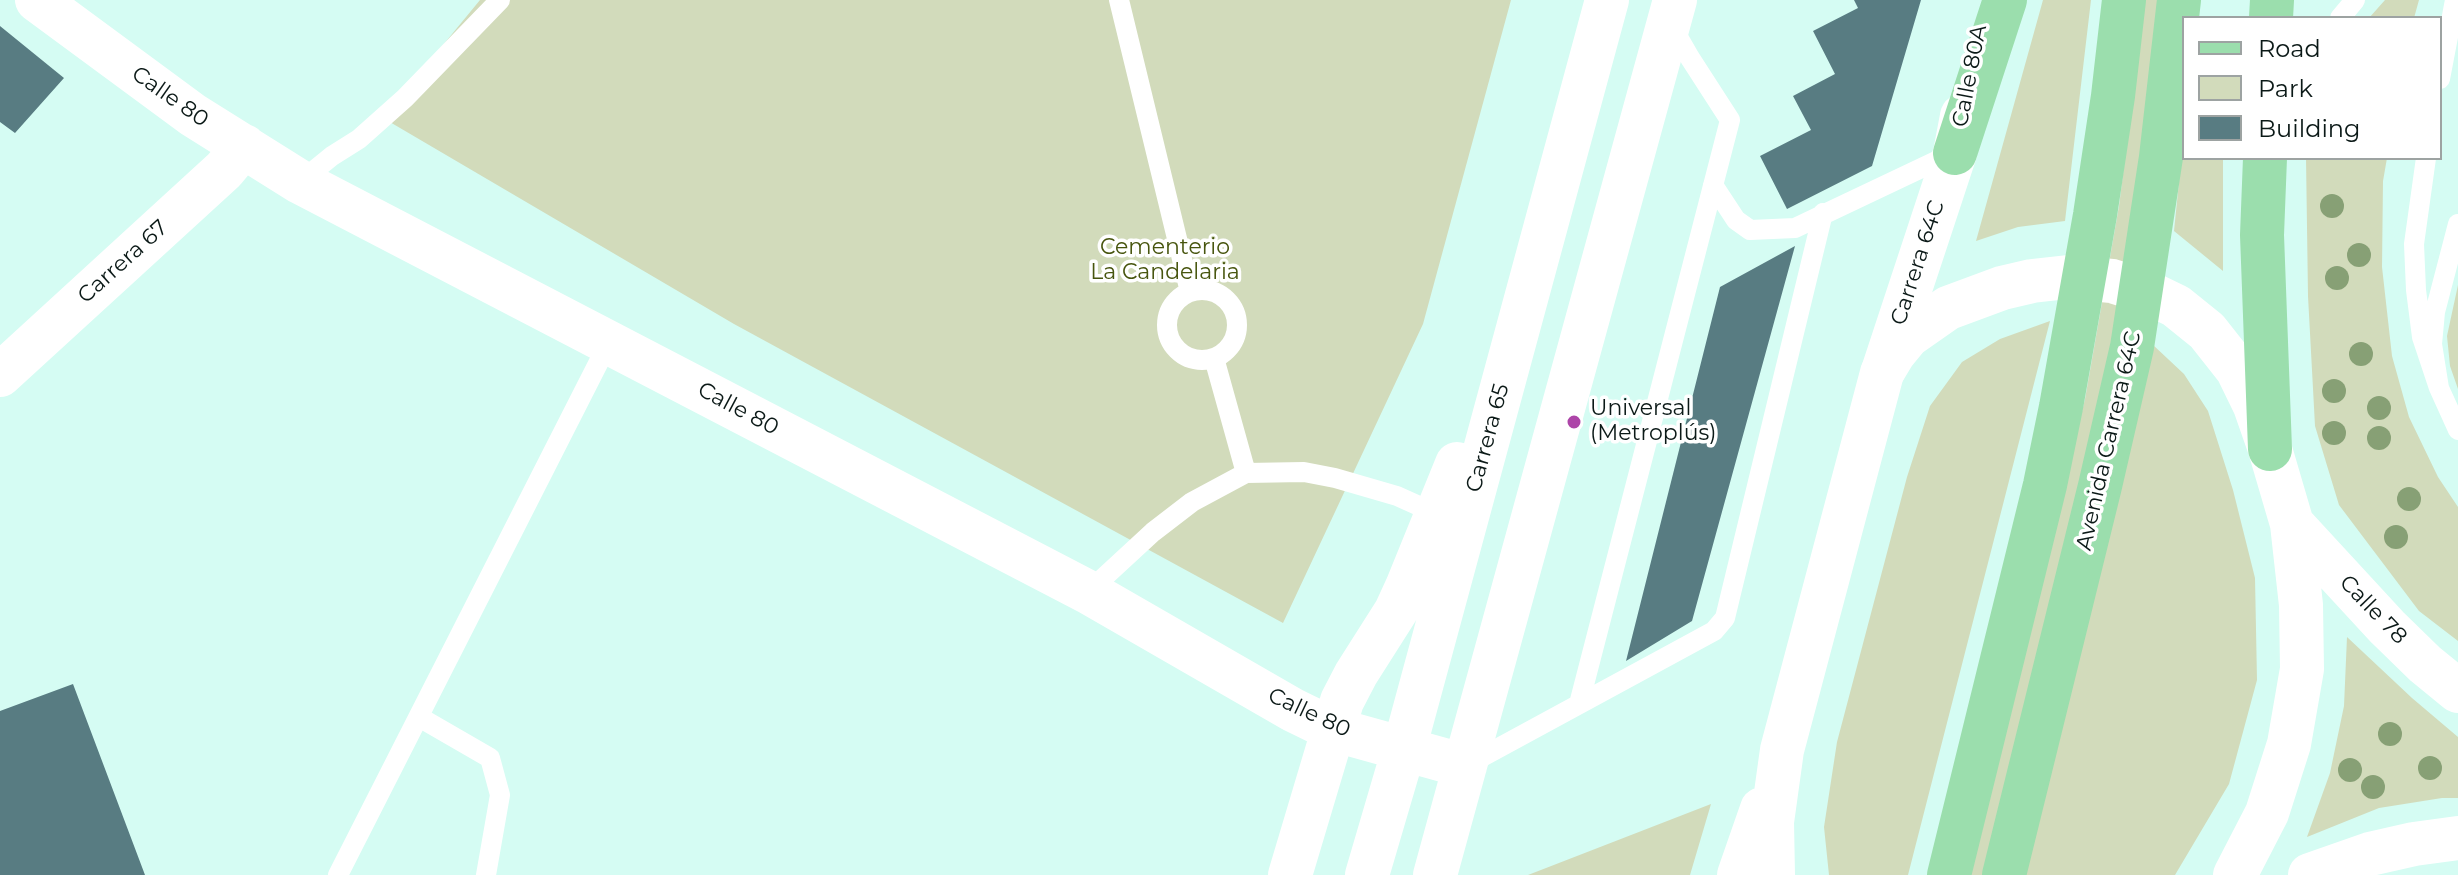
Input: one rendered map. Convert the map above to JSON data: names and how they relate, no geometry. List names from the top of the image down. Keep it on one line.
{"streets":{"main road":["Calle 80A","Calle 80","Carrera 67","Carrera 64C","Carrera 65","Avenida Carrera 64C","Calle 78"]},"crossings":[["Calle 80A","Carrera 64C"],["Calle 80","Carrera 67"],["Calle 80","Carrera 65"]],"parks":["Cementerio La Candelaria"],"places":["Universal (Metroplús)"],"legend":["Road","Park","Building"]}
